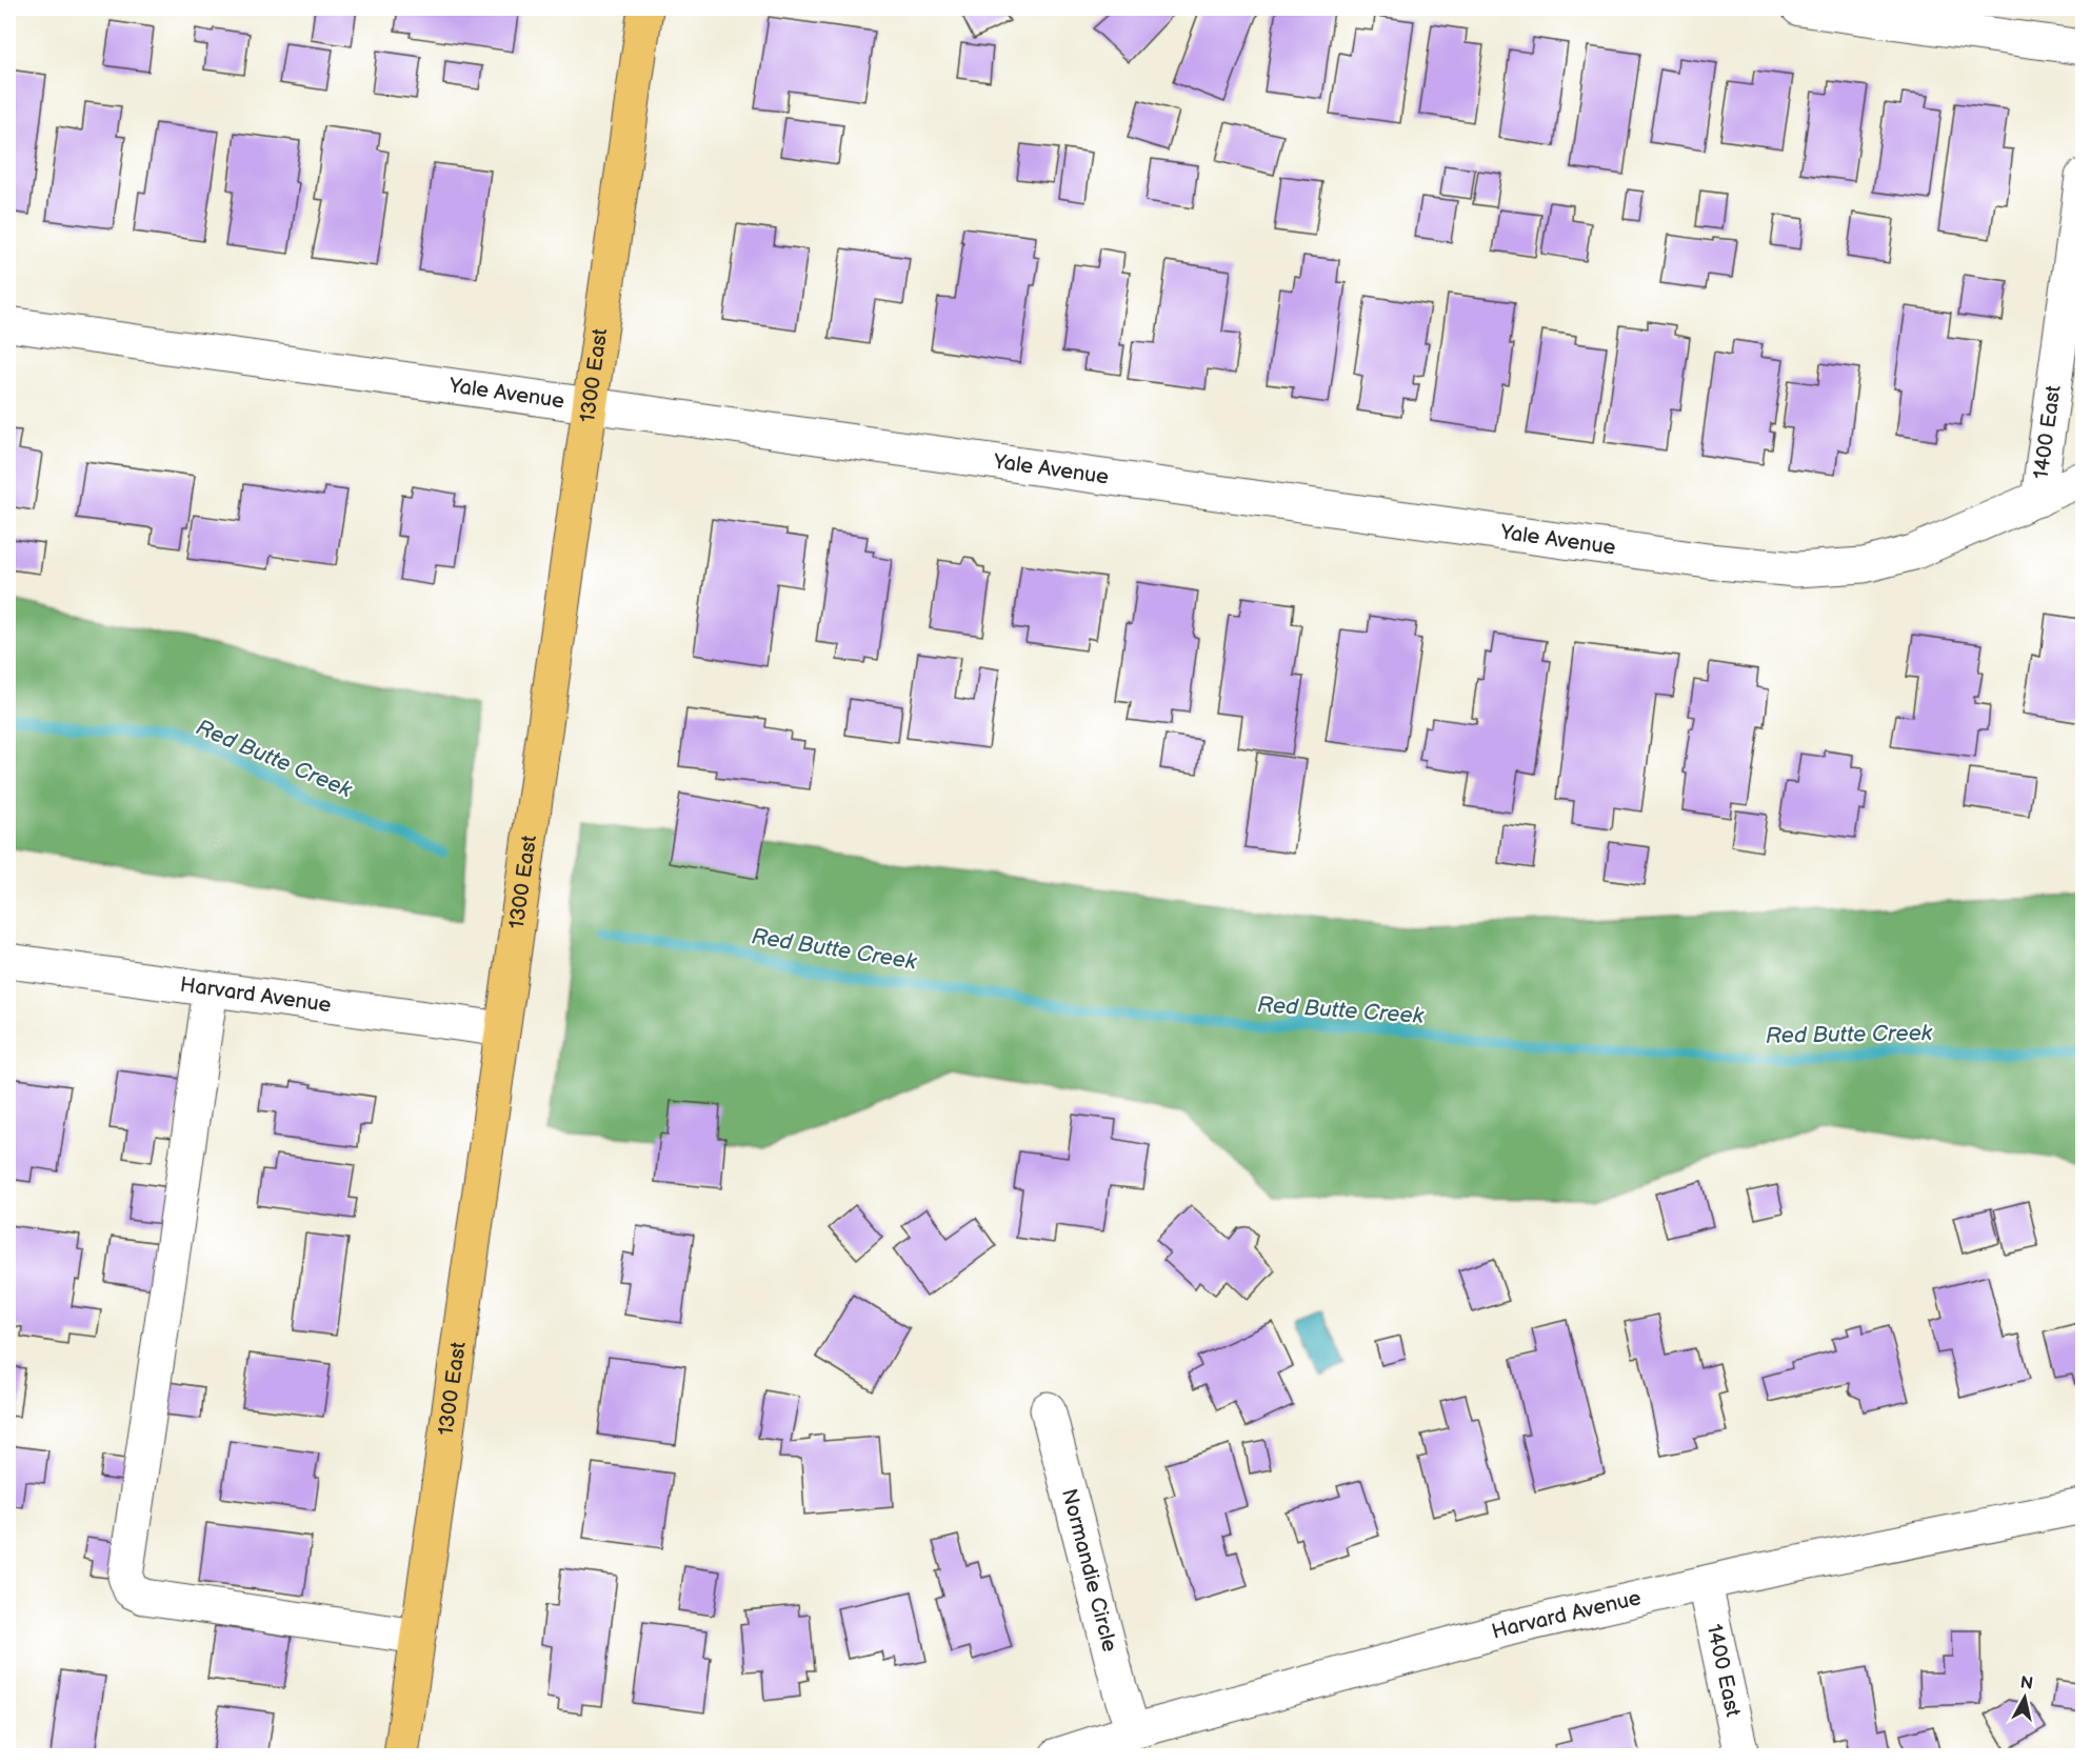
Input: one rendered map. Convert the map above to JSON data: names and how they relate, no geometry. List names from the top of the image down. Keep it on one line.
{"streets":{"main road":["1300 East"],"street":["Yale Avenue","1400 East","Harvard Avenue","Normandie Circle"]},"crossings":[["1300 East","Yale Avenue"],["1300 East","Harvard Avenue"],["Yale Avenue","1400 East"],["1400 East","Harvard Avenue"],["Harvard Avenue","Normandie Circle"]],"water":["Red Butte Creek"],"north":"top"}
